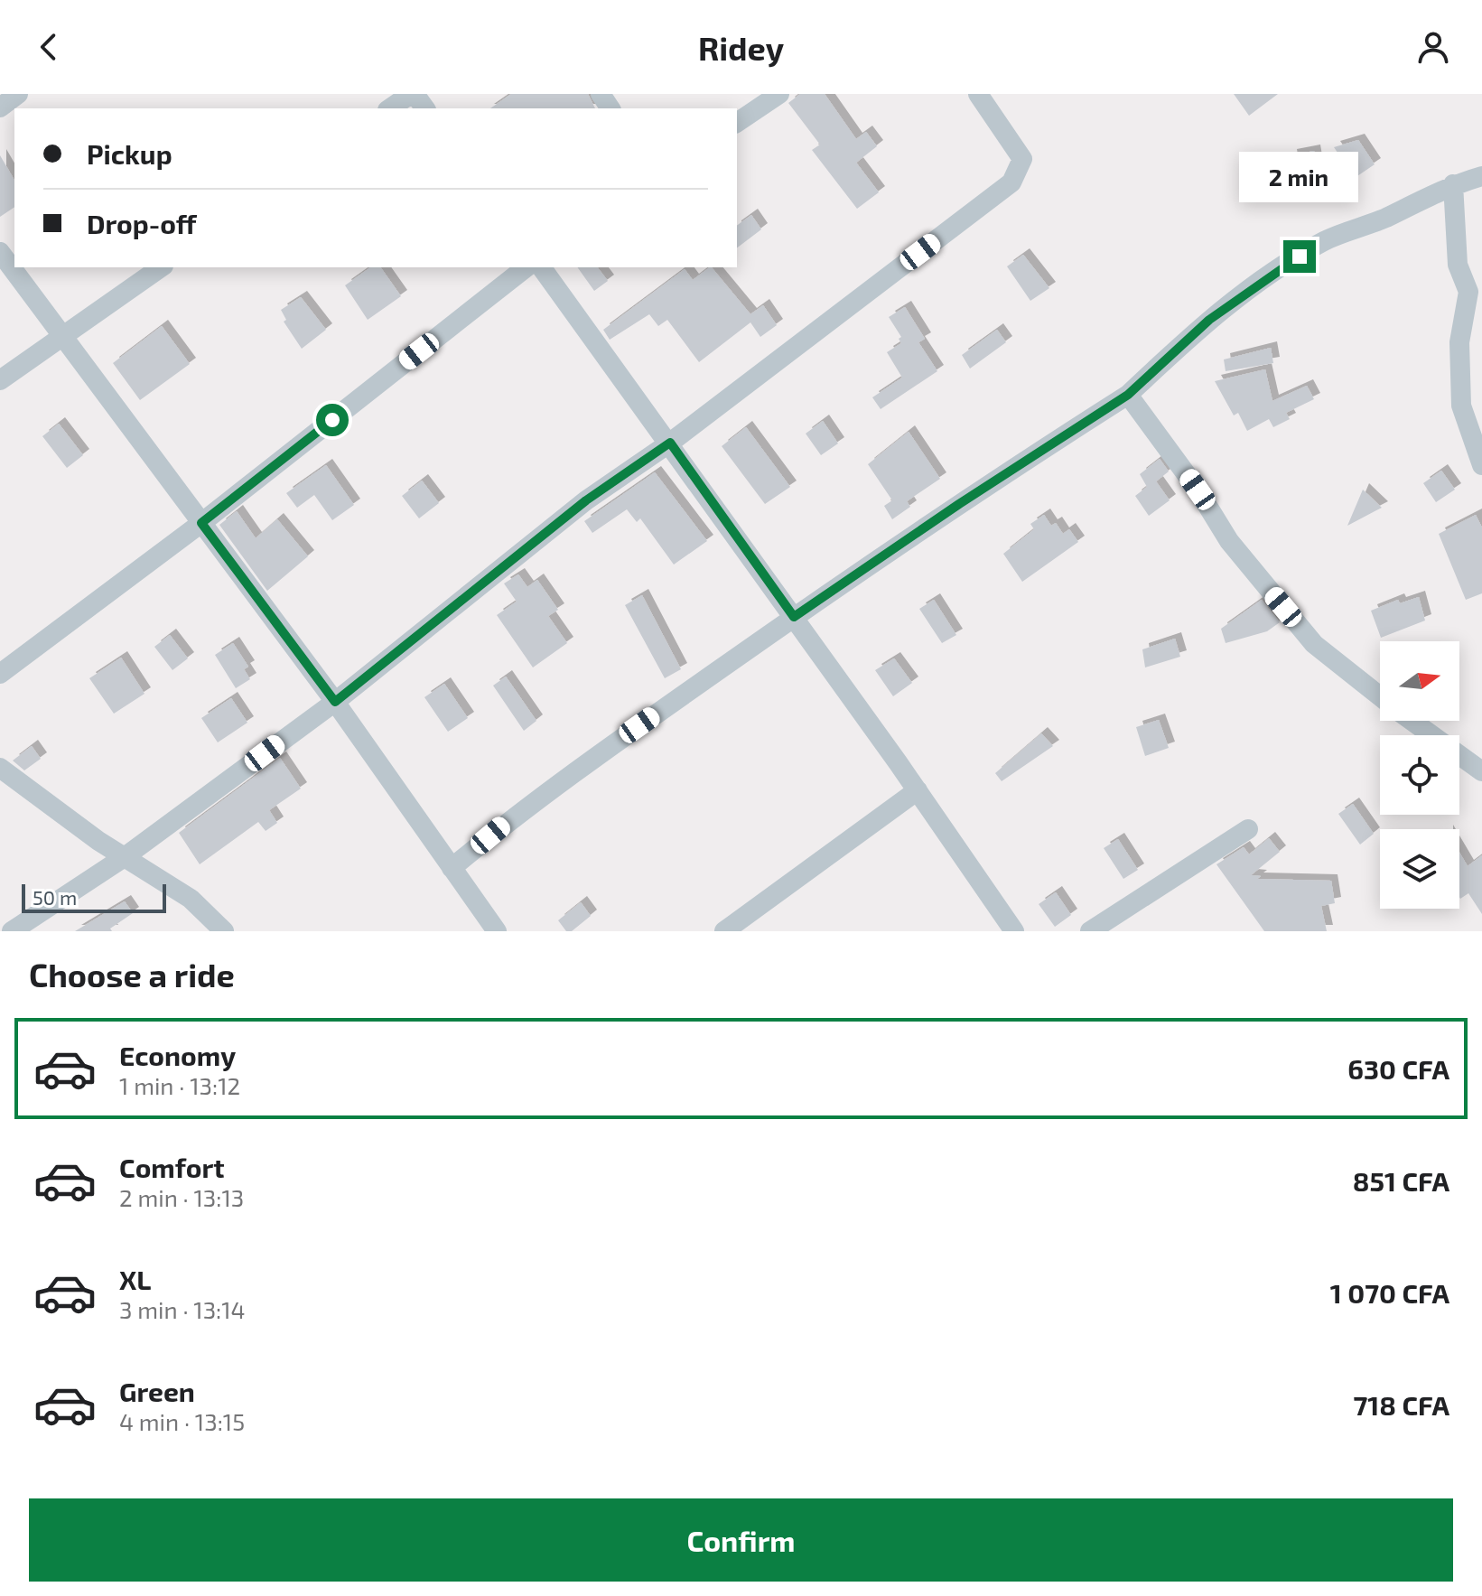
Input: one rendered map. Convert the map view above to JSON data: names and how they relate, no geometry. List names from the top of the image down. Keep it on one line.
{"scale_bar":"50 m","north":"right","page":{"header":"Ridey","banner":["Pickup","Drop-off"],"bubble":"2 min","scale":"50 m","heading":"Choose a ride","list":[{"name":"Economy","note":"1 min · 13:12","value":"630 CFA"},{"name":"Comfort","note":"2 min · 13:13","value":"851 CFA"},{"name":"XL","note":"3 min · 13:14","value":"1 070 CFA"},{"name":"Green","note":"4 min · 13:15","value":"718 CFA"}],"buttons":"Confirm"}}
